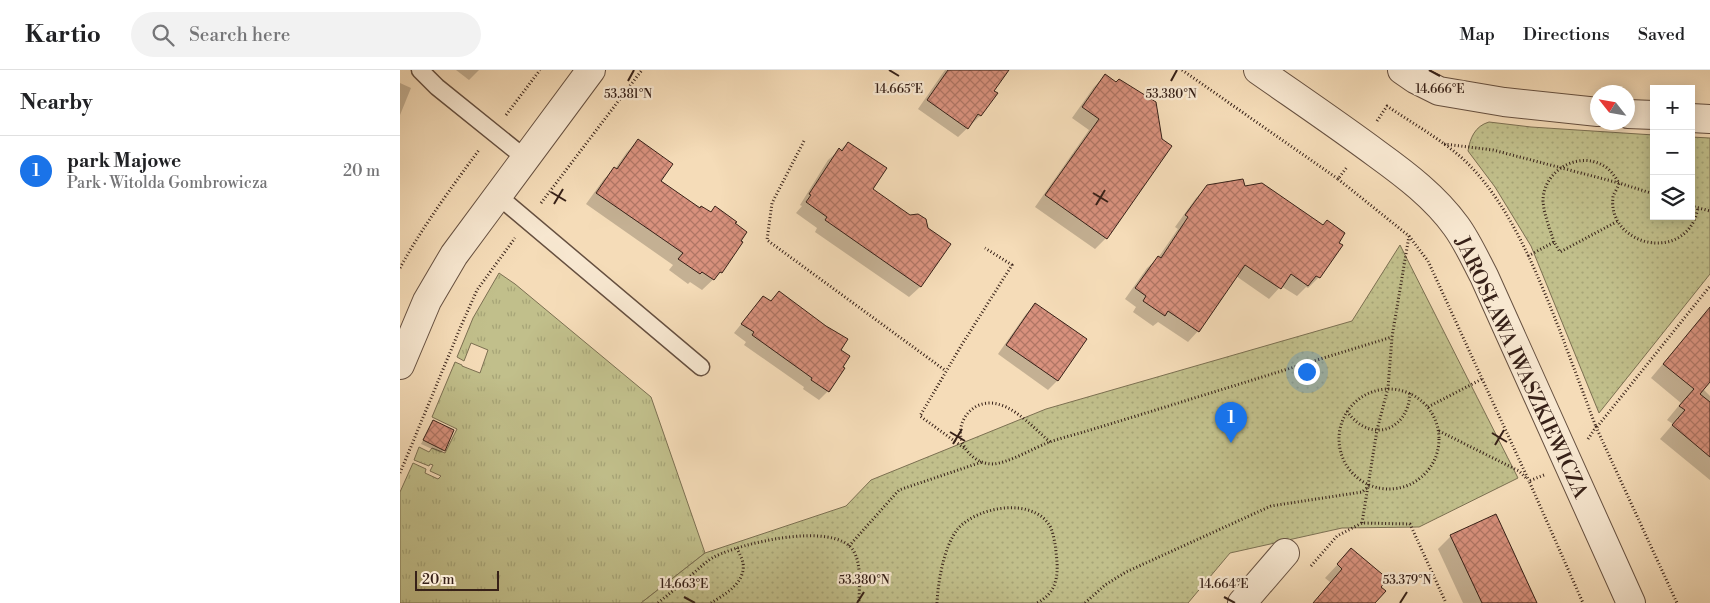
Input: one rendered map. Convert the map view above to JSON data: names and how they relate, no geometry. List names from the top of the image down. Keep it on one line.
{"streets":{"street":["JAROSŁAWA IWASZKIEWICZA"]},"scale_bar":"20 m","north":"top left","page":{"header":"Kartio","search":"Search here","nav":["Map","Directions","Saved"],"heading":"Nearby","map_buttons":["+","−"],"list":[{"mark":"1","name":"park Majowe","note":"Park · Witolda Gombrowicza","value":"20 m"}],"pins":"1","scale":"20 m"},"coordinates":["14.665°E","14.666°E","53.381°N","53.380°N","53.379°N","14.663°E","14.664°E"]}
